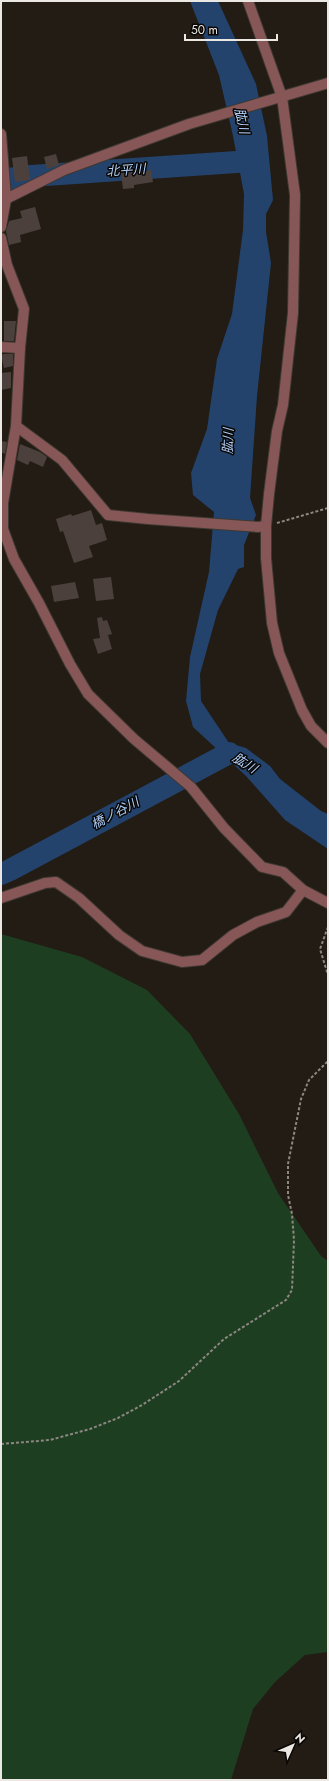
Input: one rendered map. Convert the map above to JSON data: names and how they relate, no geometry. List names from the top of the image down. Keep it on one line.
{"water":["肱川","北平川","橋ノ谷川"],"scale_bar":"50 m","north":"top right"}
